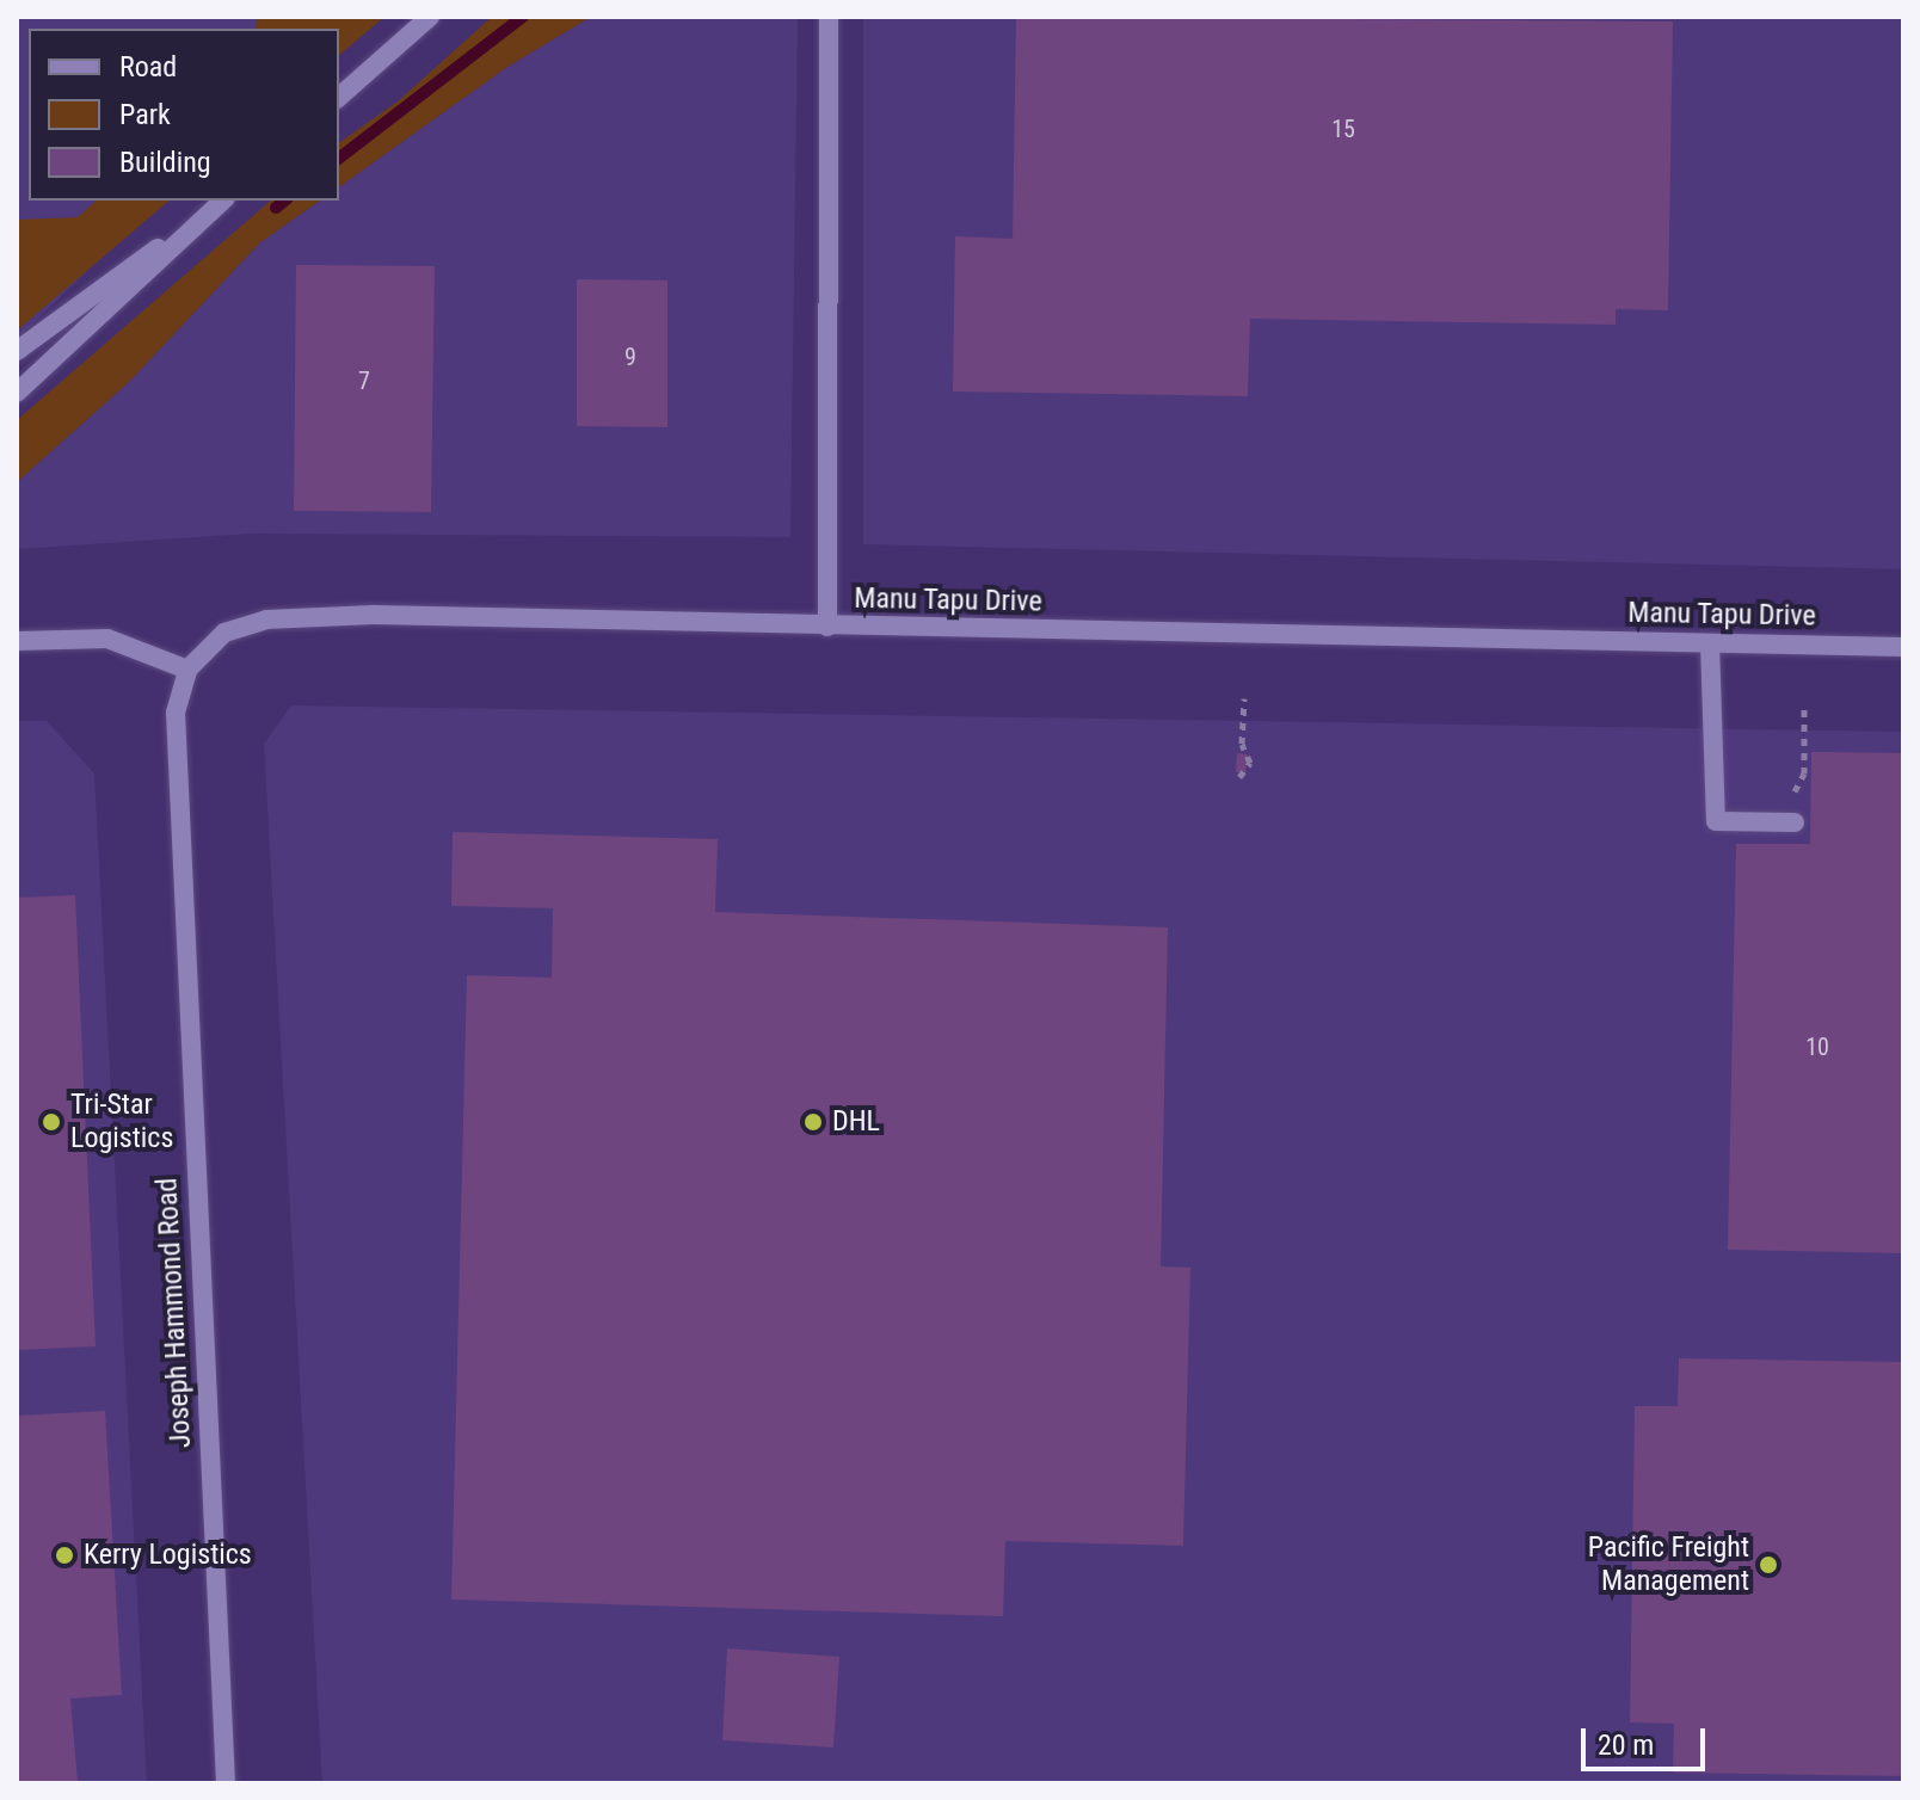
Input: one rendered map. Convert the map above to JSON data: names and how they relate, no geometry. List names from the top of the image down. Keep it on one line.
{"streets":{"street":["Manu Tapu Drive","Joseph Hammond Road"]},"crossings":[["Manu Tapu Drive","Joseph Hammond Road"]],"places":["Tri-Star Logistics","DHL","Kerry Logistics","Pacific Freight Management"],"house_numbers":["15","9","7","10"],"legend":["Road","Park","Building"],"scale_bar":"20 m"}
